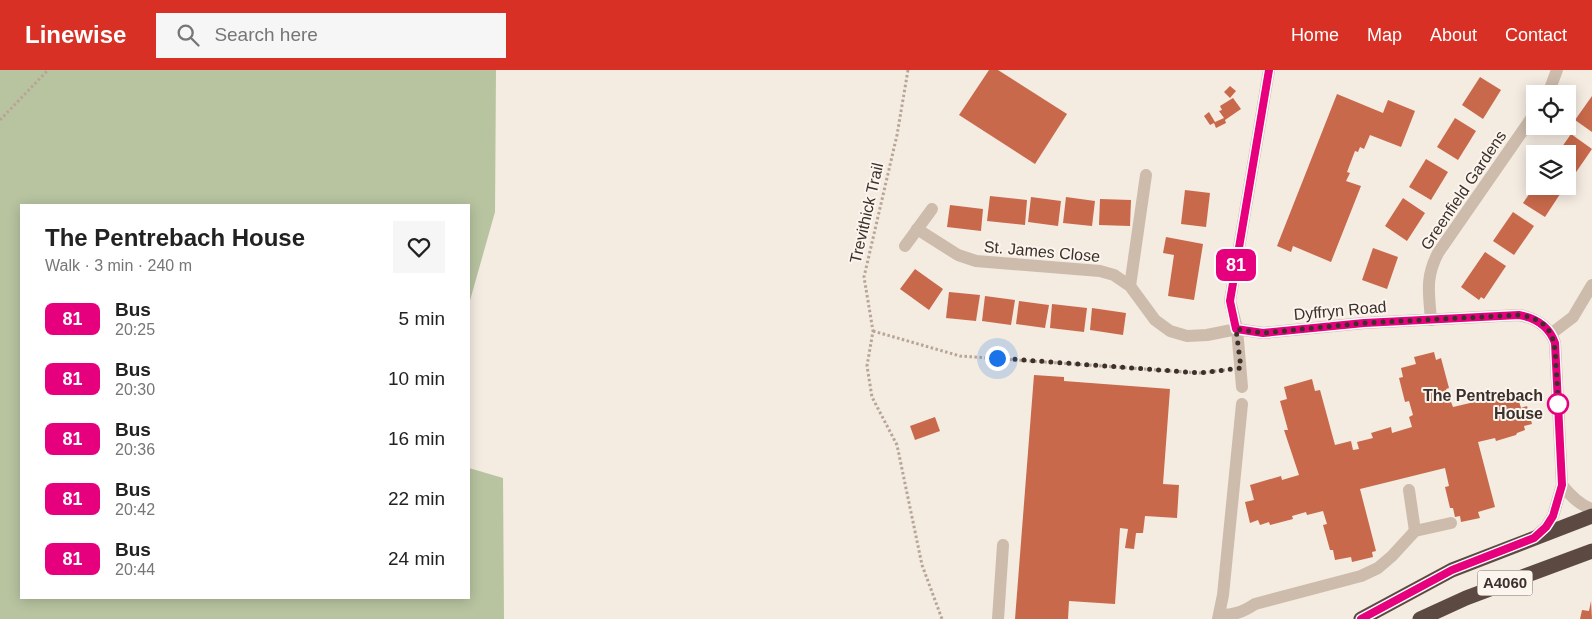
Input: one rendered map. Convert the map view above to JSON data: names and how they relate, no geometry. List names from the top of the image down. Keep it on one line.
{"streets":{"highway":["A4060"],"street":["Greenfield Gardens","St. James Close","Dyffryn Road"],"path":["Trevithick Trail"]},"crossings":[["Greenfield Gardens","Dyffryn Road"],["St. James Close","Dyffryn Road"]],"places":["The Pentrebach House"],"lines":["bus line 81"],"page":{"header":"Linewise","search":"Search here","nav":["Home","Map","About","Contact"],"on_map":"81","heading":["The Pentrebach House","Walk · 3 min · 240 m"],"list":[{"mark":"81","name":"Bus","note":"20:25","value":"5 min"},{"mark":"81","name":"Bus","note":"20:30","value":"10 min"},{"mark":"81","name":"Bus","note":"20:36","value":"16 min"},{"mark":"81","name":"Bus","note":"20:42","value":"22 min"},{"mark":"81","name":"Bus","note":"20:44","value":"24 min"}]}}
